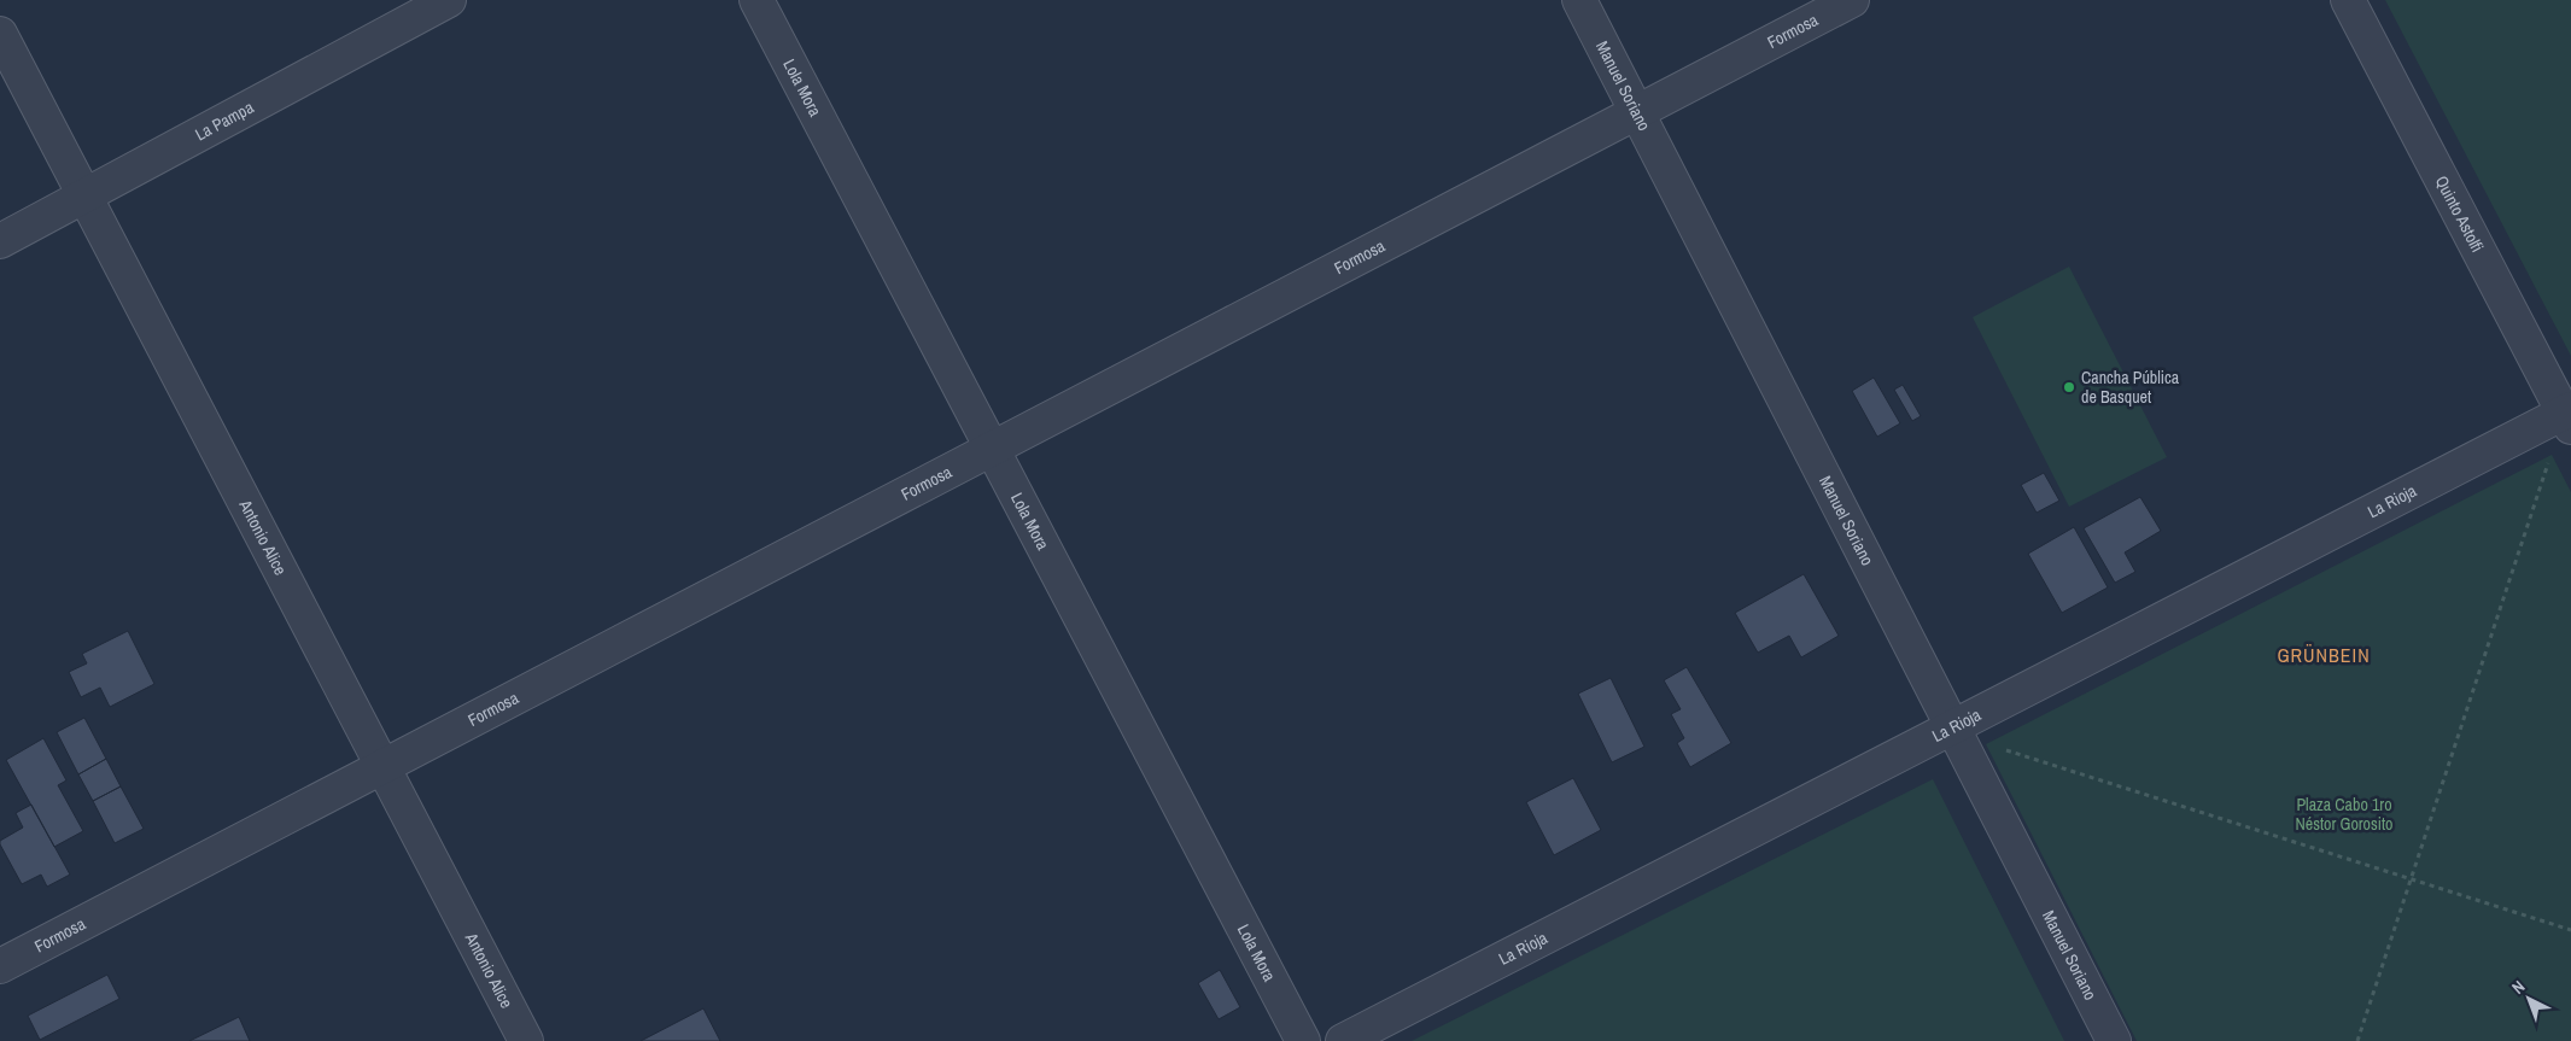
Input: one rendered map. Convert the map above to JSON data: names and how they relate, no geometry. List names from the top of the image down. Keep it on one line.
{"streets":{"street":["Formosa","Manuel Soriano","Lola Mora","La Pampa","Quinto Astolfi","La Rioja","Antonio Alice"]},"crossings":[["Formosa","Manuel Soriano"],["Formosa","Lola Mora"],["Formosa","Antonio Alice"],["Manuel Soriano","La Rioja"],["La Pampa","Antonio Alice"],["Quinto Astolfi","La Rioja"]],"districts":["GRÜNBEIN"],"parks":["Plaza Cabo 1ro Néstor Gorosito"],"places":["Cancha Pública de Basquet"],"north":"top left"}
